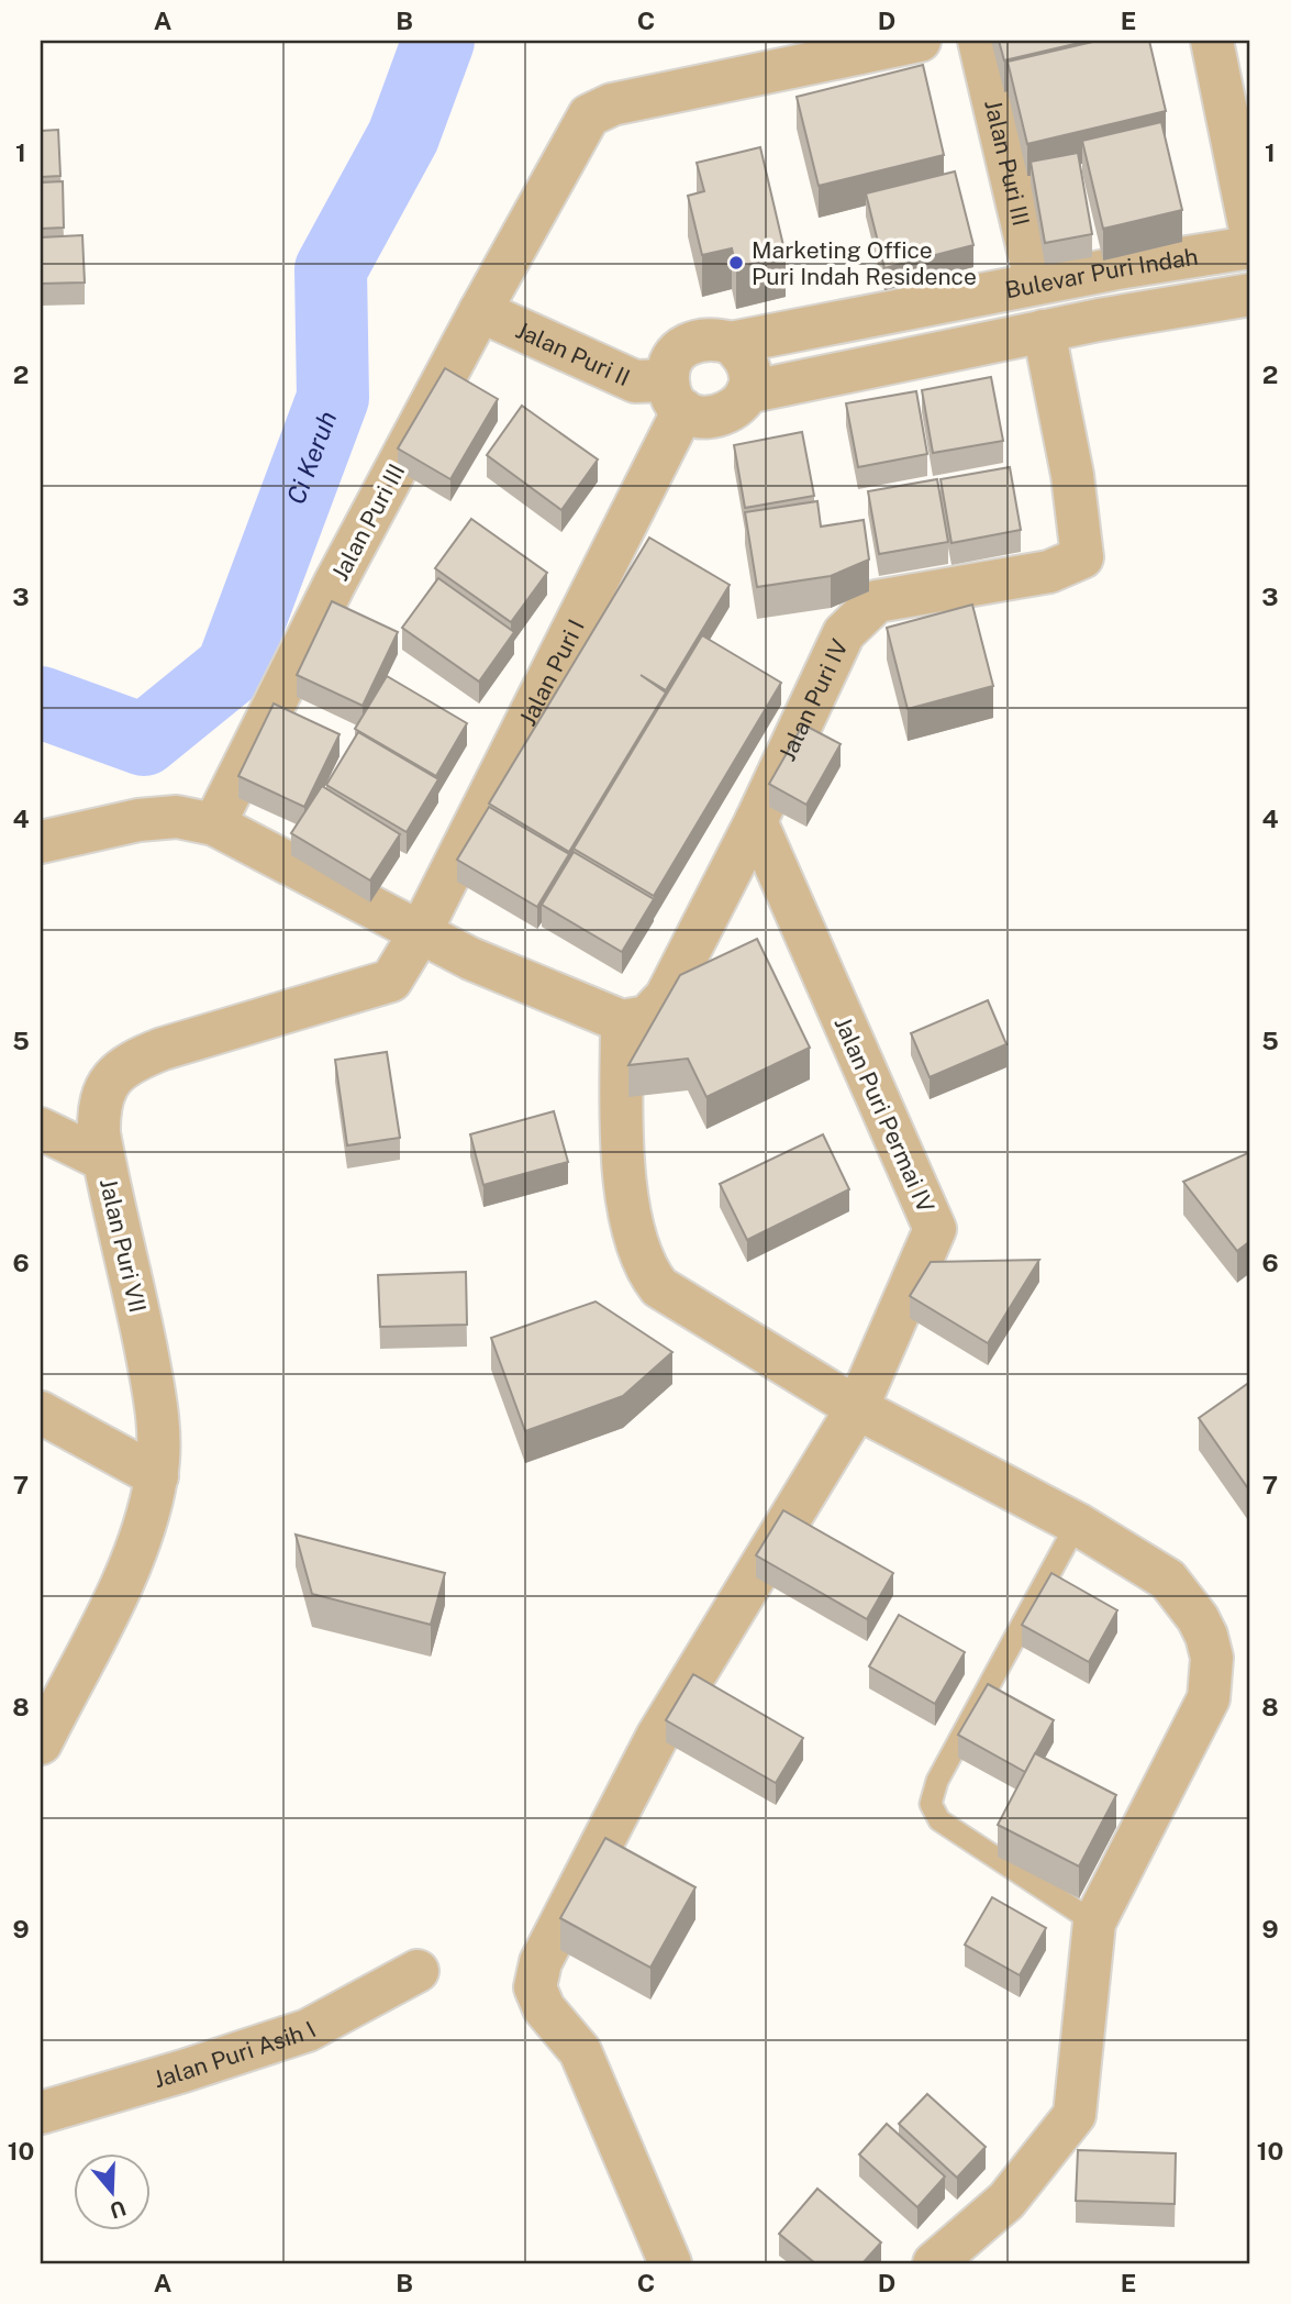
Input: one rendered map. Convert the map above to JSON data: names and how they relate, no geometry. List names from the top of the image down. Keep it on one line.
{"streets":{"street":["Jalan Puri III","Bulevar Puri Indah","Jalan Puri II","Jalan Puri I","Jalan Puri IV","Jalan Puri Permai IV","Jalan Puri VII","Jalan Puri Asih I"]},"crossings":[["Jalan Puri III","Bulevar Puri Indah"],["Jalan Puri III","Jalan Puri II"],["Bulevar Puri Indah","Jalan Puri II"],["Bulevar Puri Indah","Jalan Puri I"],["Bulevar Puri Indah","Jalan Puri IV"],["Jalan Puri II","Jalan Puri I"],["Jalan Puri I","Jalan Puri VII"],["Jalan Puri IV","Jalan Puri Permai IV"]],"water":["Ci Keruh"],"places":["Marketing Office Puri Indah Residence"],"north":"bottom","grid":{"columns":["A","B","C","D","E"],"rows":["1","2","3","4","5","6","7","8","9","10"]}}
